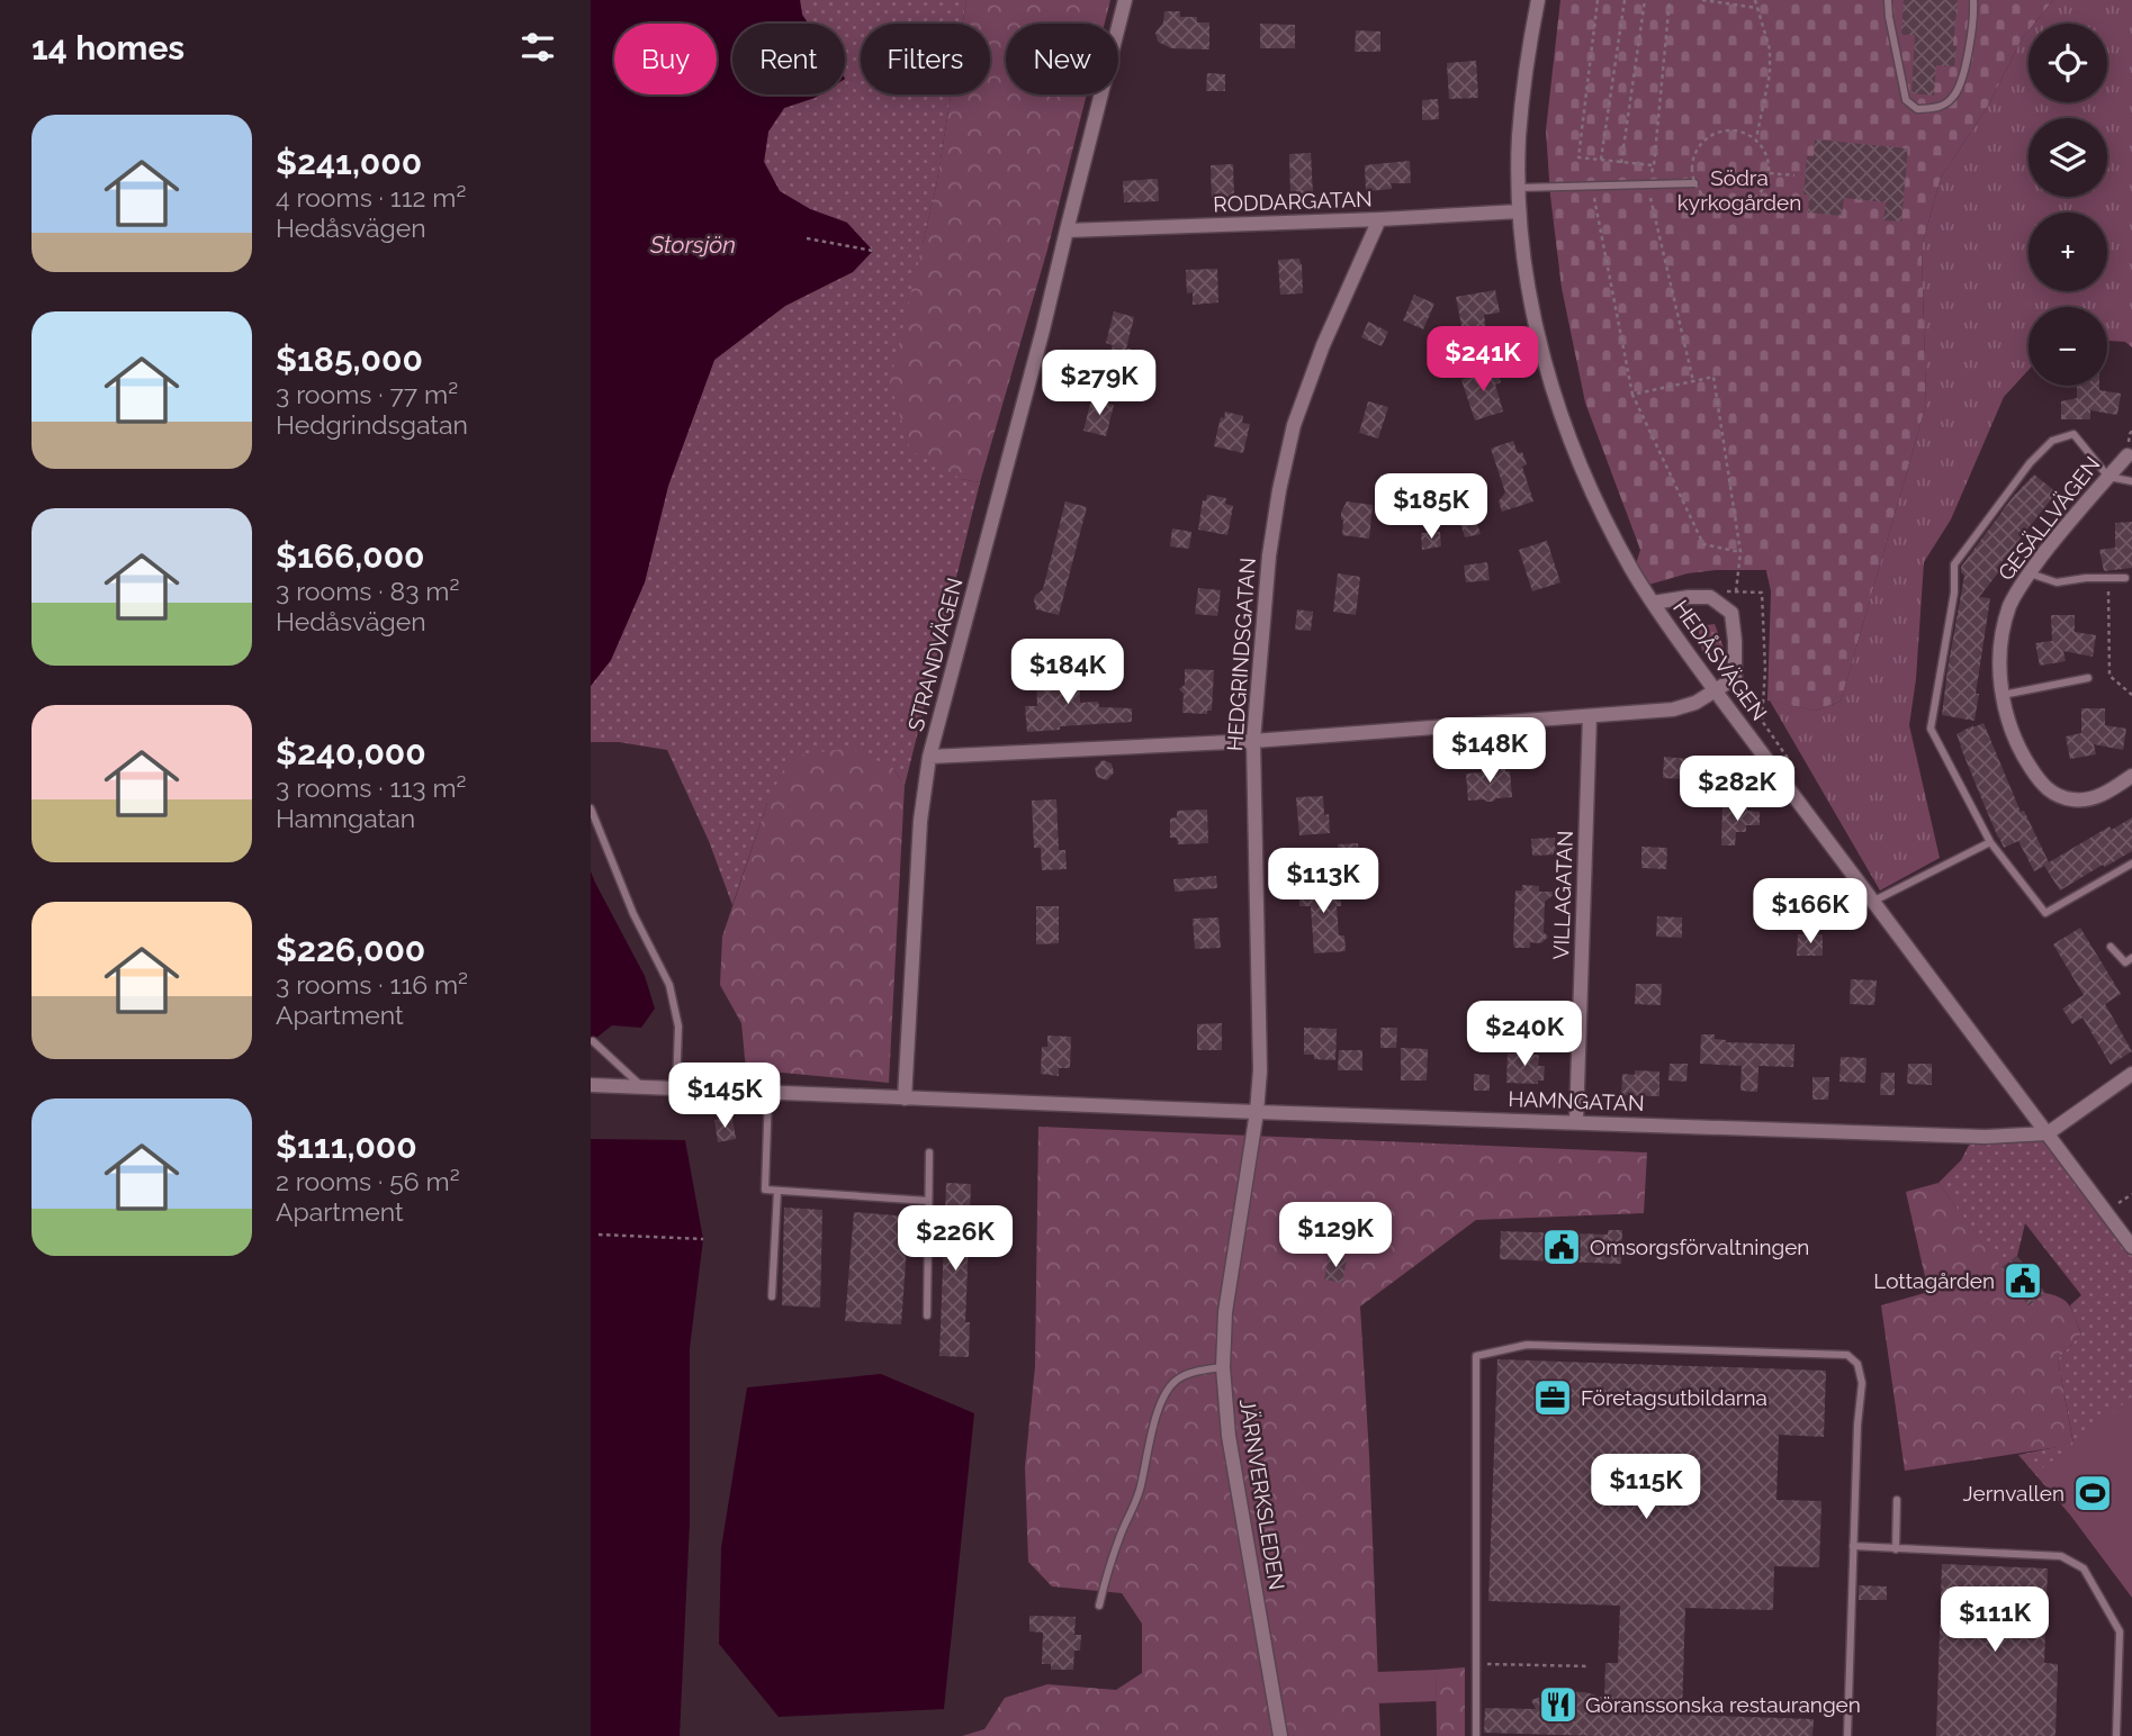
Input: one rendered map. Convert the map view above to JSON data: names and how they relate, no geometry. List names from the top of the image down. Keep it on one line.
{"streets":{"street":["RODDARGATAN","GESÄLLVÄGEN","STRANDVÄGEN","HEDGRINDSGATAN","HEDÅSVÄGEN","VILLAGATAN","HAMNGATAN","JÄRNVERKSLEDEN"]},"crossings":[["RODDARGATAN","STRANDVÄGEN"],["RODDARGATAN","HEDGRINDSGATAN"],["RODDARGATAN","HEDÅSVÄGEN"],["STRANDVÄGEN","HAMNGATAN"],["HEDGRINDSGATAN","HAMNGATAN"],["HEDGRINDSGATAN","JÄRNVERKSLEDEN"],["HEDÅSVÄGEN","HAMNGATAN"],["VILLAGATAN","HAMNGATAN"]],"water":["Storsjön"],"parks":["Södra kyrkogården"],"places":{"public building":["Omsorgsförvaltningen","Lottagården"],"office":["Företagsutbildarna"],"sports":["Jernvallen"],"restaurant":["Göranssonska restaurangen"]},"page":{"heading":"14 homes","map_buttons":["+","−"],"chip":["Buy","Rent","Filters","New"],"list":[{"name":"$241,000","note":"4 rooms · 112 m² · Hedåsvägen"},{"name":"$185,000","note":"3 rooms · 77 m² · Hedgrindsgatan"},{"name":"$166,000","note":"3 rooms · 83 m² · Hedåsvägen"},{"name":"$240,000","note":"3 rooms · 113 m² · Hamngatan"},{"name":"$226,000","note":"3 rooms · 116 m² · Apartment"},{"name":"$111,000","note":"2 rooms · 56 m² · Apartment"}],"price":["$241K","$279K","$185K","$184K","$148K","$282K","$113K","$166K","$240K","$145K","$129K","$226K","$115K","$111K"]}}
